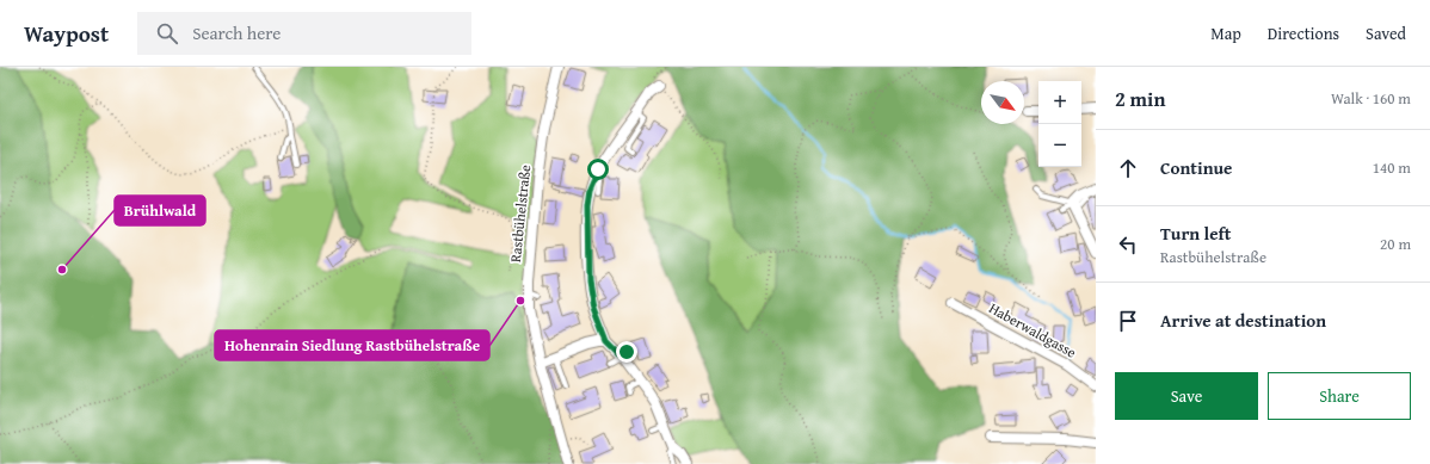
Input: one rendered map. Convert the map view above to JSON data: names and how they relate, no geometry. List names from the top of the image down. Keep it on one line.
{"streets":{"street":["Rastbühelstraße","Haberwaldgasse"]},"places":["Brühlwald","Hohenrain Siedlung Rastbühelstraße"],"north":"bottom right","page":{"header":"Waypost","search":"Search here","nav":["Map","Directions","Saved"],"heading":["2 min","Walk · 160 m"],"map_buttons":["+","−"],"list":[["Continue","140 m"],["Turn left","Rastbühelstraße","20 m"],"Arrive at destination"],"buttons":["Save","Share"]}}
